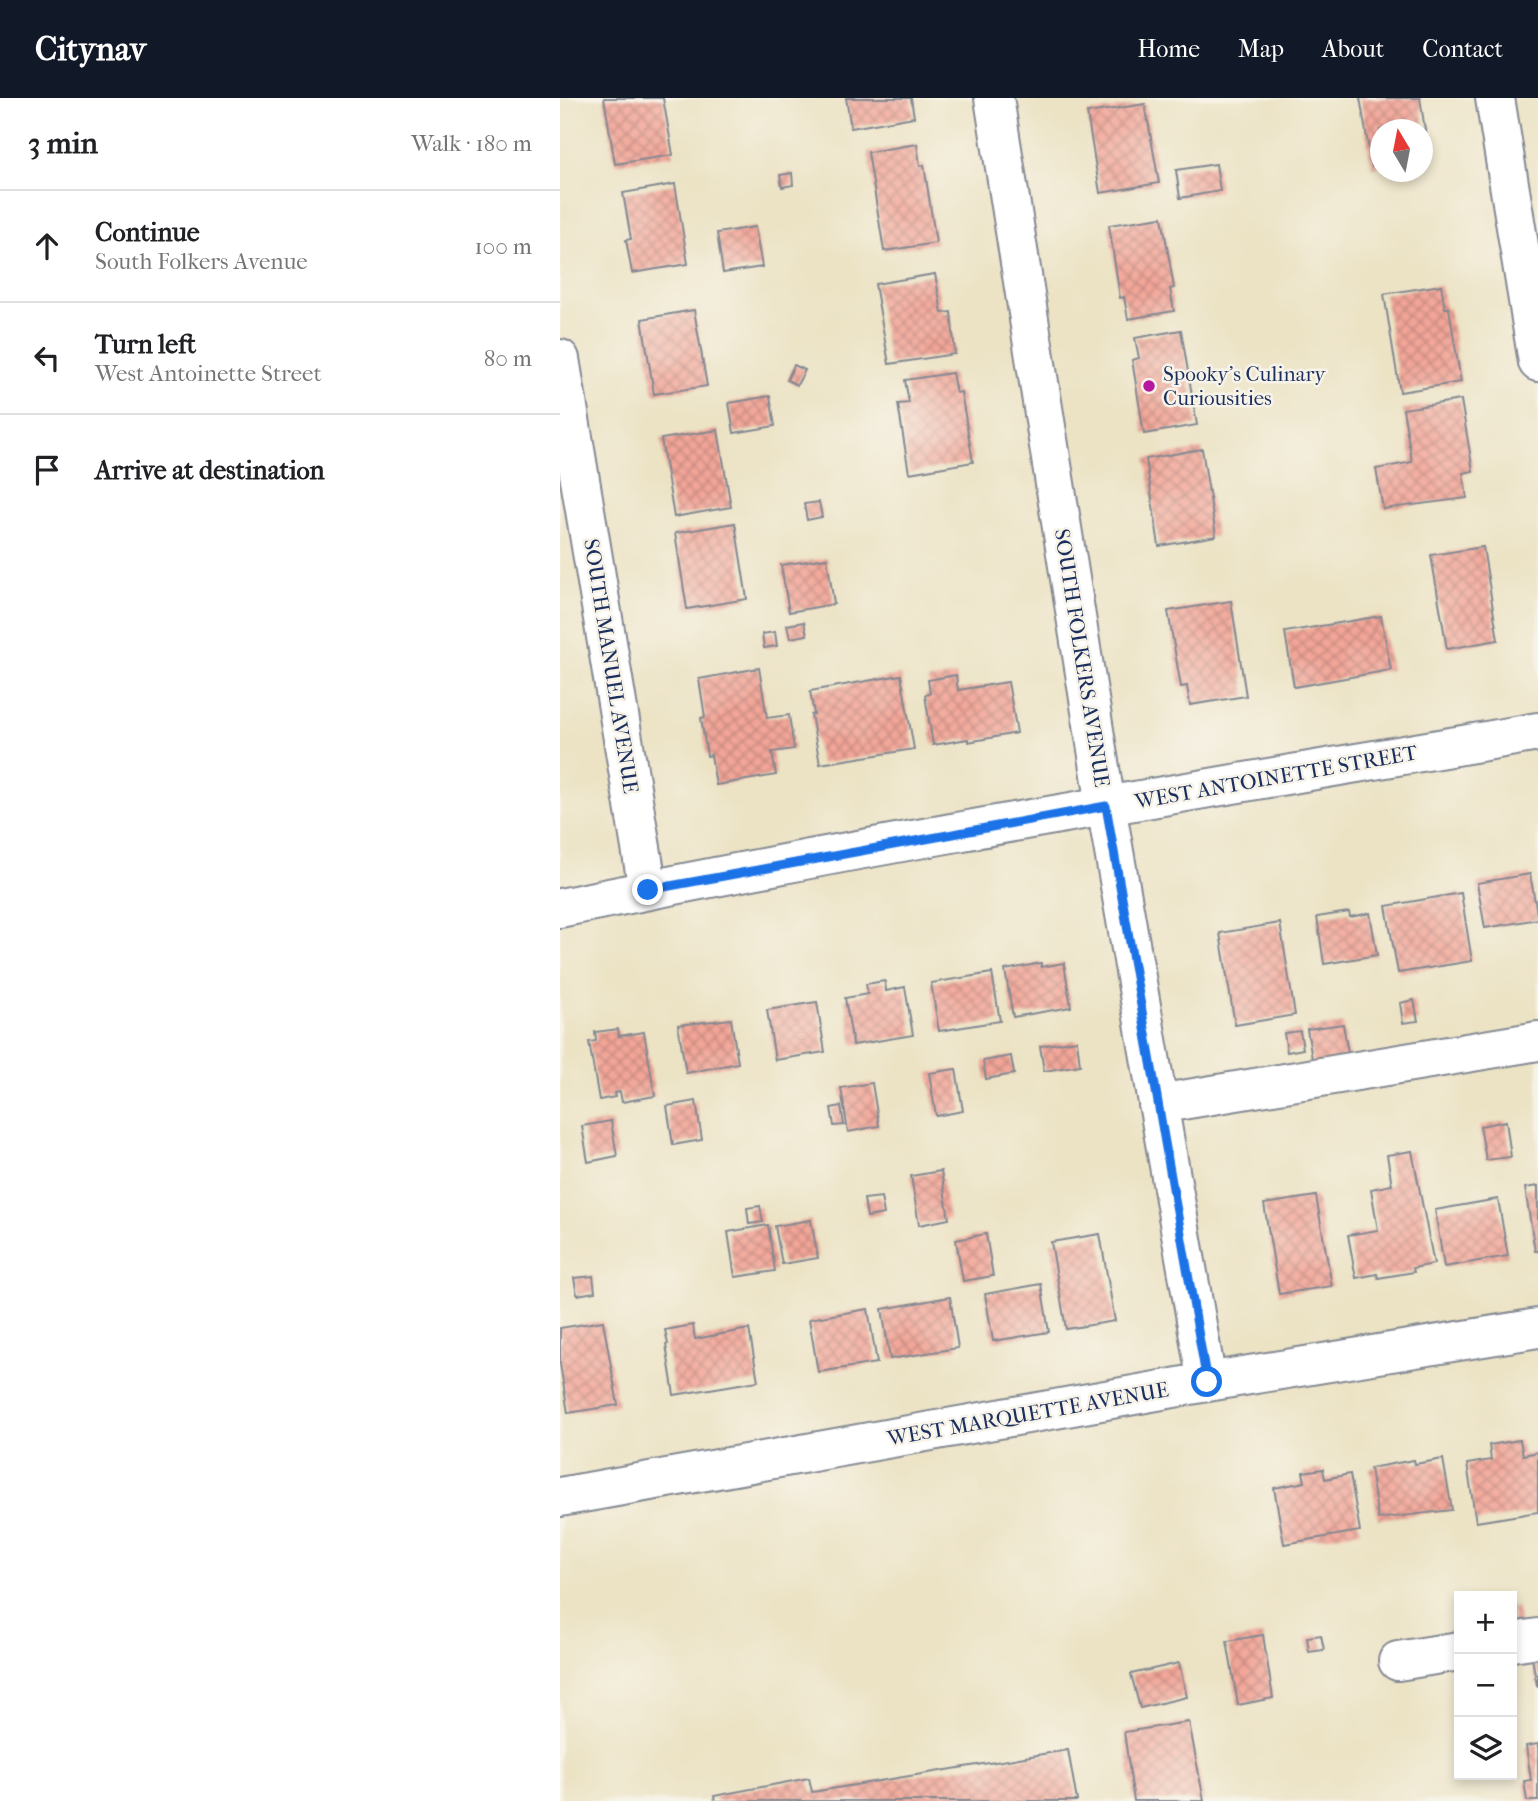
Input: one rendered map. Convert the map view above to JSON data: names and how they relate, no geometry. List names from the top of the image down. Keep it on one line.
{"streets":{"street":["SOUTH FOLKERS AVENUE","SOUTH MANUEL AVENUE","WEST ANTOINETTE STREET","WEST MARQUETTE AVENUE"]},"crossings":[["SOUTH FOLKERS AVENUE","WEST ANTOINETTE STREET"],["SOUTH FOLKERS AVENUE","WEST MARQUETTE AVENUE"],["SOUTH MANUEL AVENUE","WEST ANTOINETTE STREET"]],"places":["Spooky's Culinary Curiousities"],"north":"top","page":{"header":"Citynav","nav":["Home","Map","About","Contact"],"heading":["3 min","Walk · 180 m"],"list":[["Continue","South Folkers Avenue","100 m"],["Turn left","West Antoinette Street","80 m"],"Arrive at destination"],"map_buttons":["+","−"]}}
